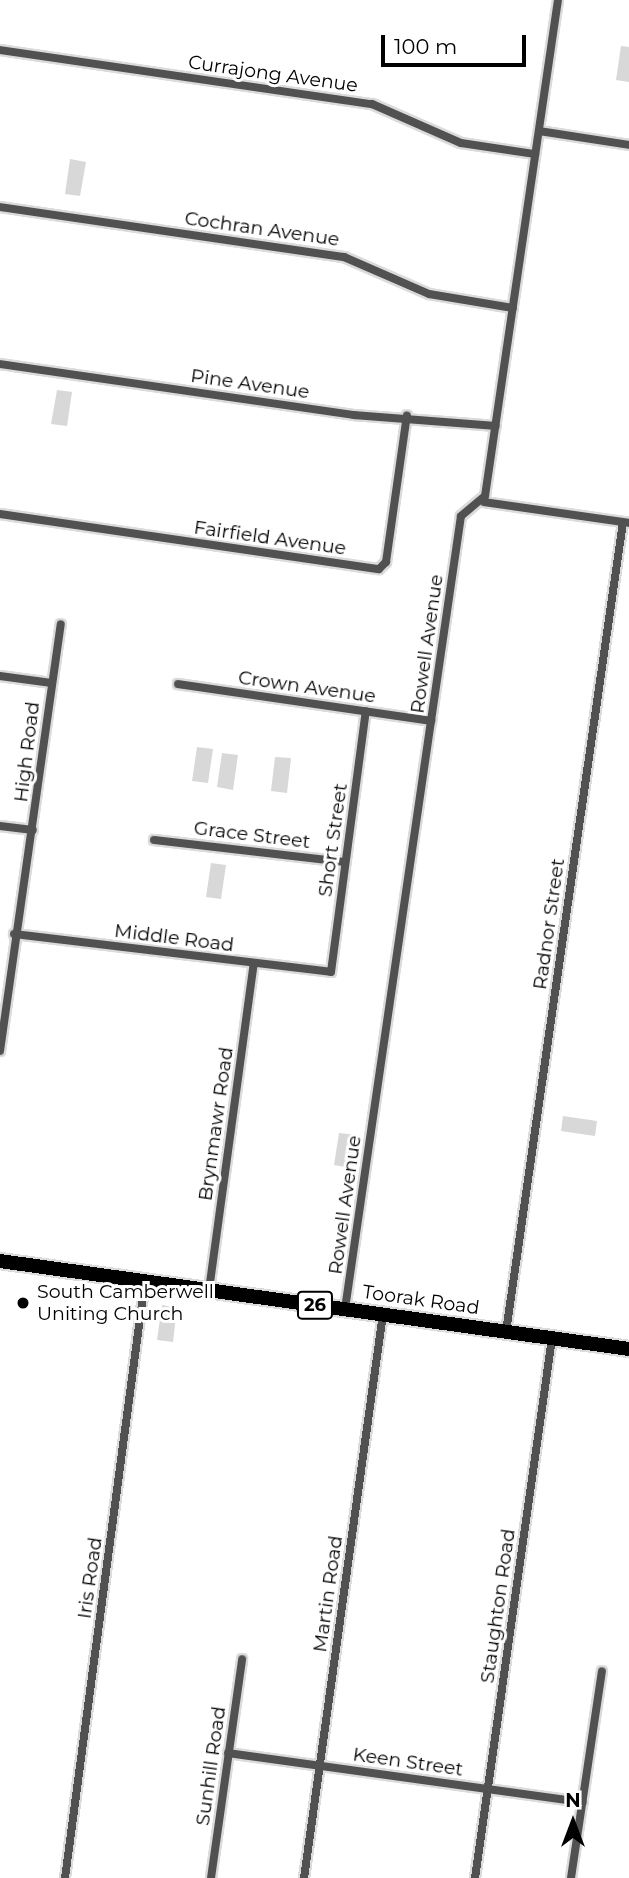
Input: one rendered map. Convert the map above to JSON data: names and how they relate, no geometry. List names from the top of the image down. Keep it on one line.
{"streets":{"highway":["Toorak Road","26"],"street":["Currajong Avenue","Cochran Avenue","Pine Avenue","Fairfield Avenue","Rowell Avenue","Crown Avenue","High Road","Grace Street","Short Street","Radnor Street","Middle Road","Brynmawr Road","Iris Road","Martin Road","Staughton Road","Keen Street","Sunhill Road"]},"crossings":[["Pine Avenue","Fairfield Avenue"],["Rowell Avenue","Crown Avenue"],["Rowell Avenue","Toorak Road"],["Crown Avenue","Short Street"],["High Road","Middle Road"],["Grace Street","Short Street"],["Short Street","Middle Road"],["Radnor Street","Toorak Road"],["Middle Road","Brynmawr Road"],["Brynmawr Road","Toorak Road"],["Toorak Road","Iris Road"],["Toorak Road","Martin Road"],["Toorak Road","Staughton Road"],["Martin Road","Keen Street"],["Staughton Road","Keen Street"],["Keen Street","Sunhill Road"]],"places":["South Camberwell Uniting Church"],"scale_bar":"100 m","north":"top"}
